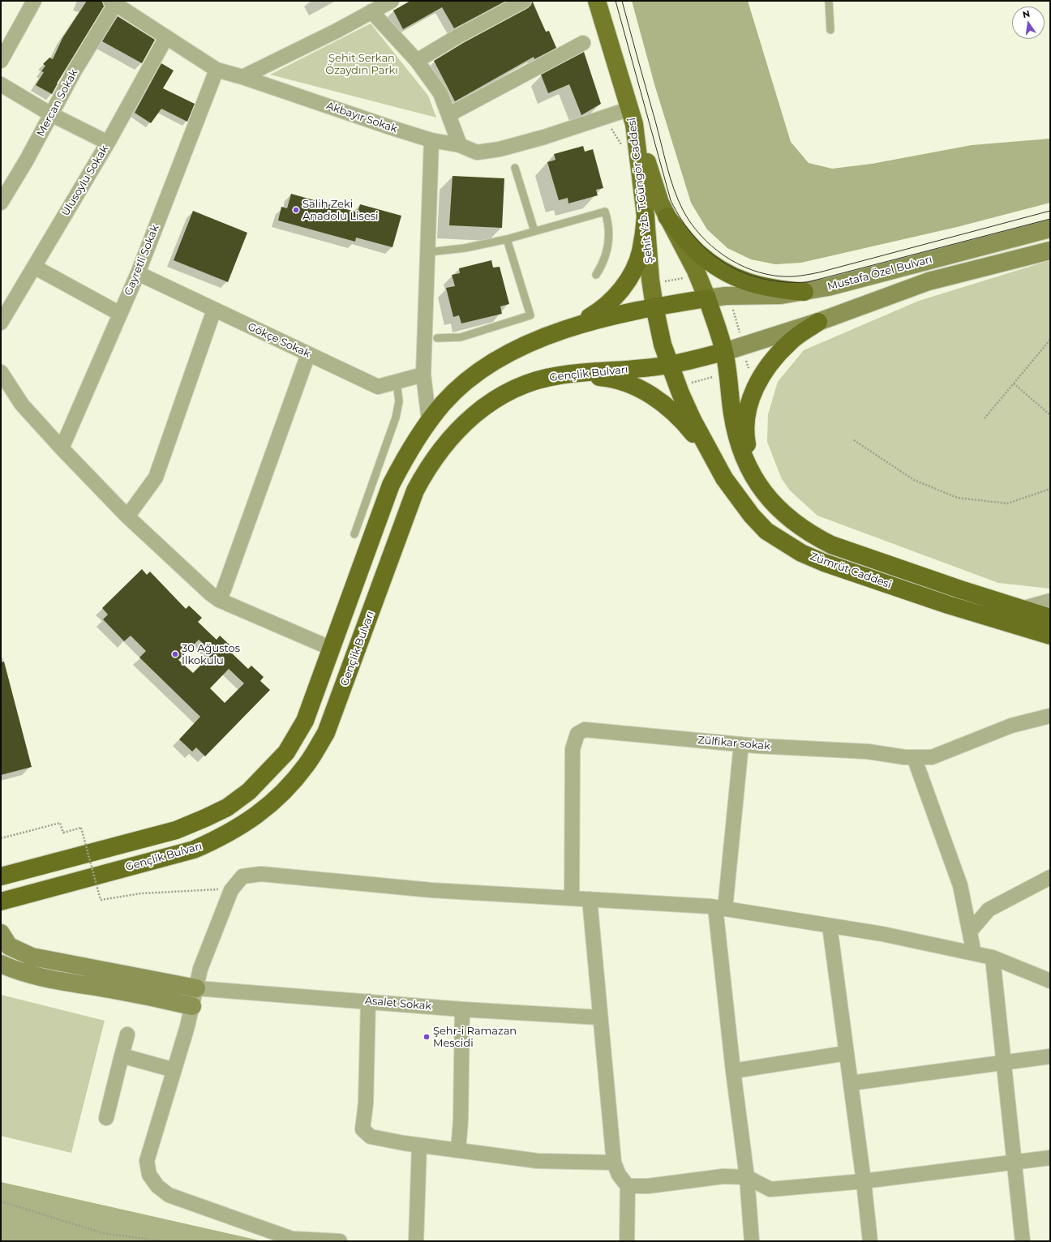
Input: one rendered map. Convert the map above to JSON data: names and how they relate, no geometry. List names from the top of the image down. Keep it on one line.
{"streets":{"highway":["Gençlik Bulvarı","Zümrüt Caddesi"],"main road":["Şehit Yzb. T.Güngör Caddesi","Mustafa Özel Bulvarı"],"street":["Mercan Sokak","Akbayır Sokak","Ulusoylu Sokak","Gayretli Sokak","Gökçe Sokak","Zülfikar sokak","Asalet Sokak"]},"crossings":[["Mercan Sokak","Akbayır Sokak"],["Akbayır Sokak","Ulusoylu Sokak"],["Akbayır Sokak","Şehit Yzb. T.Güngör Caddesi"],["Akbayır Sokak","Gayretli Sokak"],["Şehit Yzb. T.Güngör Caddesi","Zümrüt Caddesi"],["Gayretli Sokak","Gökçe Sokak"],["Gençlik Bulvarı","Zümrüt Caddesi"]],"parks":["Şehit Serkan Özaydın Parkı"],"places":["Salih Zeki Anadolu Lisesi","30 Ağustos İlkokulu","Şehr-i Ramazan Mescidi"],"north":"top"}
